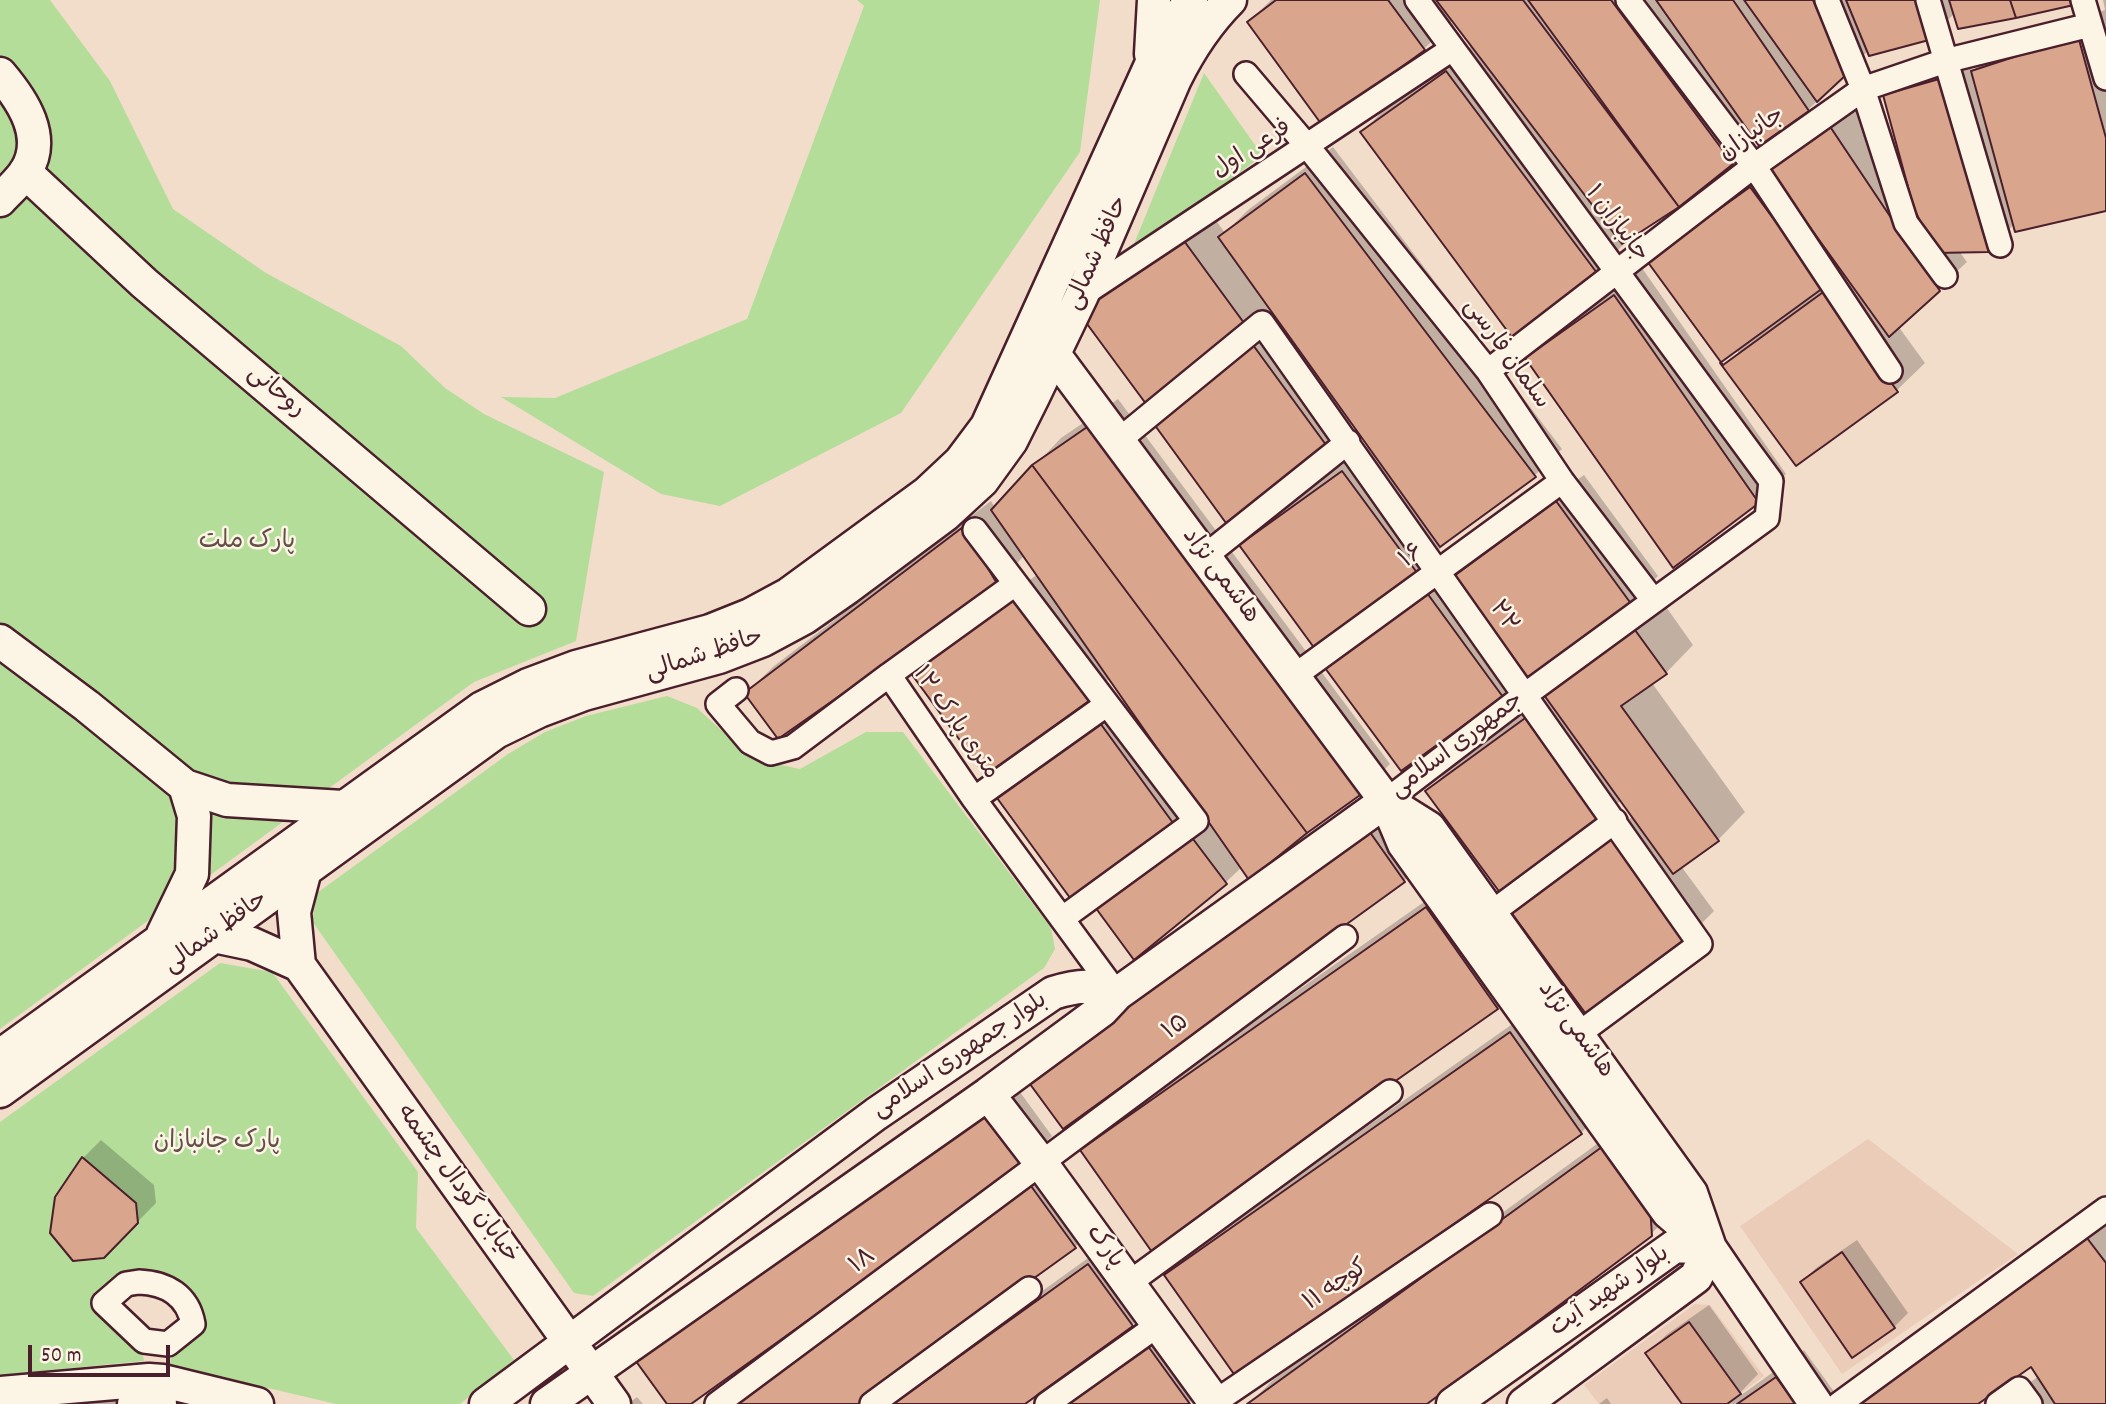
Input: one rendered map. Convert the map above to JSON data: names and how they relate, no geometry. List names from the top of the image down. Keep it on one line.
{"streets":{"main road":["حافظ شمالی","روحانی","هاشمی نژاد","جمهوری اسلامی","بلوار جمهوری اسلامی","خیابان گودال چشمه","پارک","بلوار شهید آیت"],"street":["جانبازان","فرعی اول","جانبازان ۱","سلمان فارسی","۱۶","۲۲","۱۲ متری پارک","۱۵","۱۸","کوچه ۱۱"]},"crossings":[["جانبازان","جانبازان ۱"],["جانبازان","سلمان فارسی"],["فرعی اول","جانبازان ۱"],["فرعی اول","حافظ شمالی"],["فرعی اول","سلمان فارسی"],["جانبازان ۱","جمهوری اسلامی"],["حافظ شمالی","هاشمی نژاد"],["سلمان فارسی","۱۶"],["سلمان فارسی","جمهوری اسلامی"],["۱۶","هاشمی نژاد"],["۱۶","۲۲"],["هاشمی نژاد","۲۲"],["هاشمی نژاد","جمهوری اسلامی"],["هاشمی نژاد","بلوار شهید آیت"],["۲۲","جمهوری اسلامی"],["۱۲ متری پارک","جمهوری اسلامی"],["۱۲ متری پارک","بلوار جمهوری اسلامی"],["جمهوری اسلامی","بلوار جمهوری اسلامی"],["۱۵","پارک"],["۱۵","۱۸"],["بلوار جمهوری اسلامی","خیابان گودال چشمه"],["بلوار جمهوری اسلامی","پارک"],["پارک","۱۸"],["پارک","کوچه ۱۱"]],"parks":["پارک ملت","پارک جانبازان"],"scale_bar":"50 m"}
